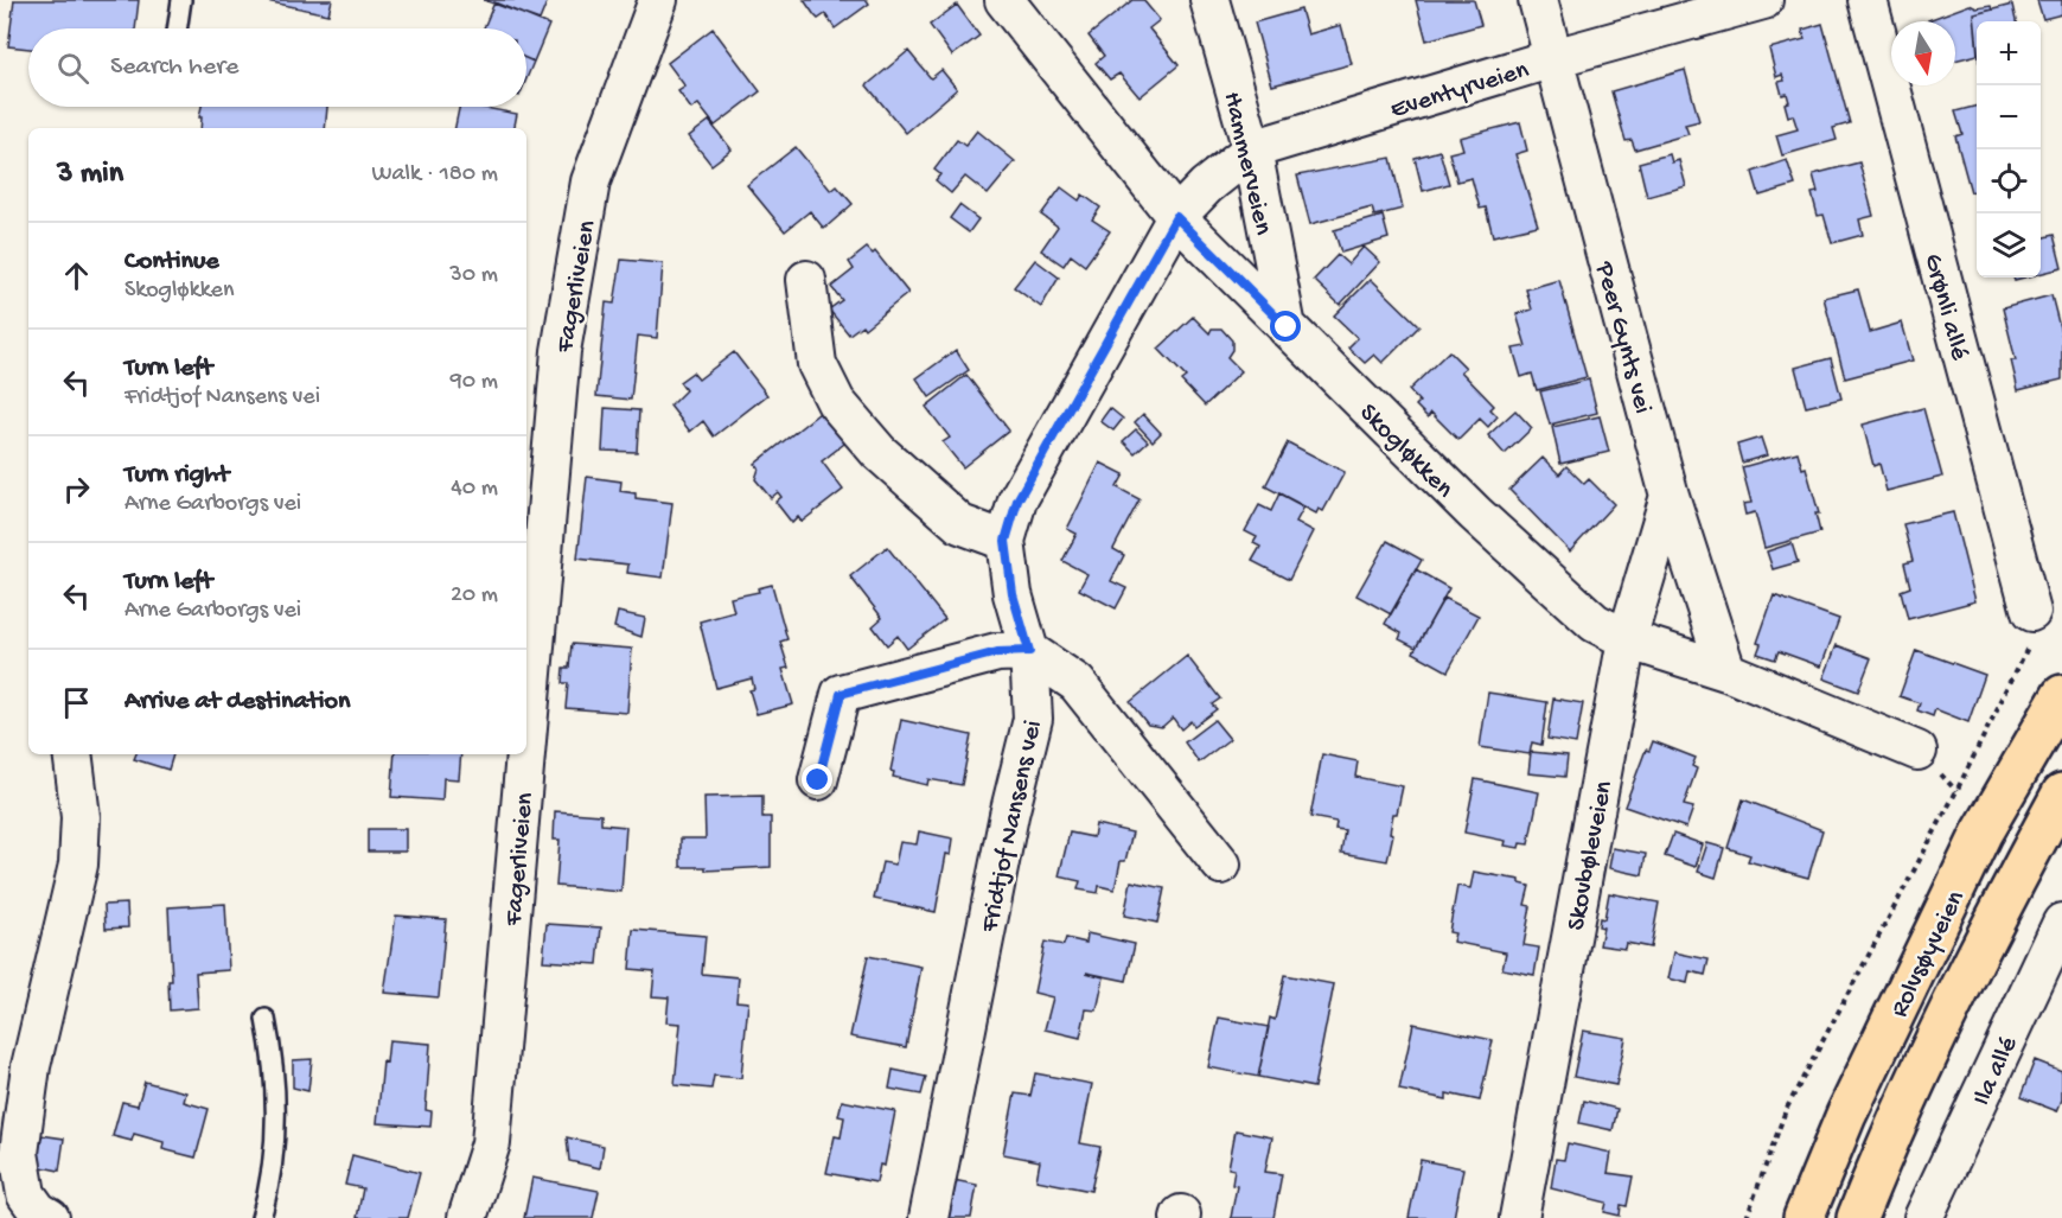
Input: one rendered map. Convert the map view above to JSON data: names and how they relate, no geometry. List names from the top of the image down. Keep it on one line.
{"streets":{"main road":["Rolvsøyveien"],"street":["Eventyrveien","Hammerveien","Fagerliveien","Grønli allé","Peer Gynts vei","Skogløkken","Fridtjof Nansens vei","Skovbøleveien","Ila allé"]},"crossings":[["Eventyrveien","Hammerveien"],["Eventyrveien","Peer Gynts vei"],["Eventyrveien","Skogløkken"],["Eventyrveien","Fridtjof Nansens vei"],["Hammerveien","Skogløkken"],["Peer Gynts vei","Skogløkken"],["Peer Gynts vei","Skovbøleveien"],["Skogløkken","Fridtjof Nansens vei"],["Skogløkken","Skovbøleveien"]],"north":"bottom","page":{"map_buttons":["+","−"],"search":"Search here","heading":["3 min","Walk · 180 m"],"list":[["Continue","Skogløkken","30 m"],["Turn left","Fridtjof Nansens vei","90 m"],["Turn right","Arne Garborgs vei","40 m"],["Turn left","Arne Garborgs vei","20 m"],"Arrive at destination"]}}
